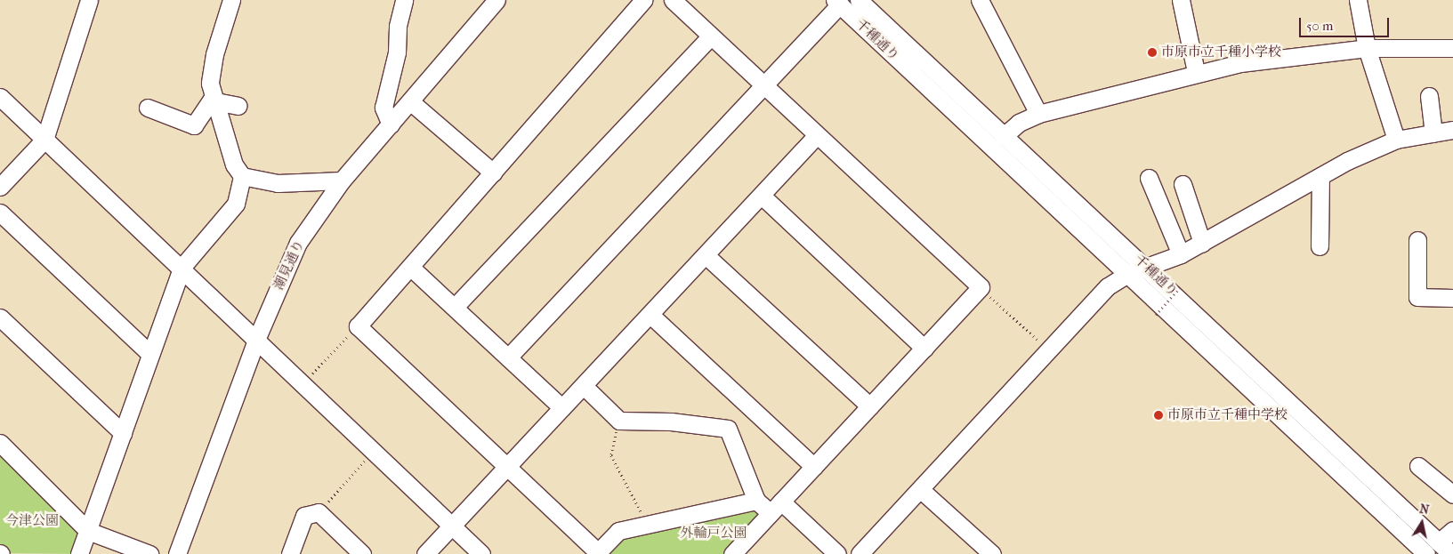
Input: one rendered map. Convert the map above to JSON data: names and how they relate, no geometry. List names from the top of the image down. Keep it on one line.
{"streets":{"street":["千種通り","潮見通り"]},"parks":["今津公園","外輪戸公園"],"places":["市原市立千種小学校","市原市立千種中学校"],"scale_bar":"50 m","north":"top"}
